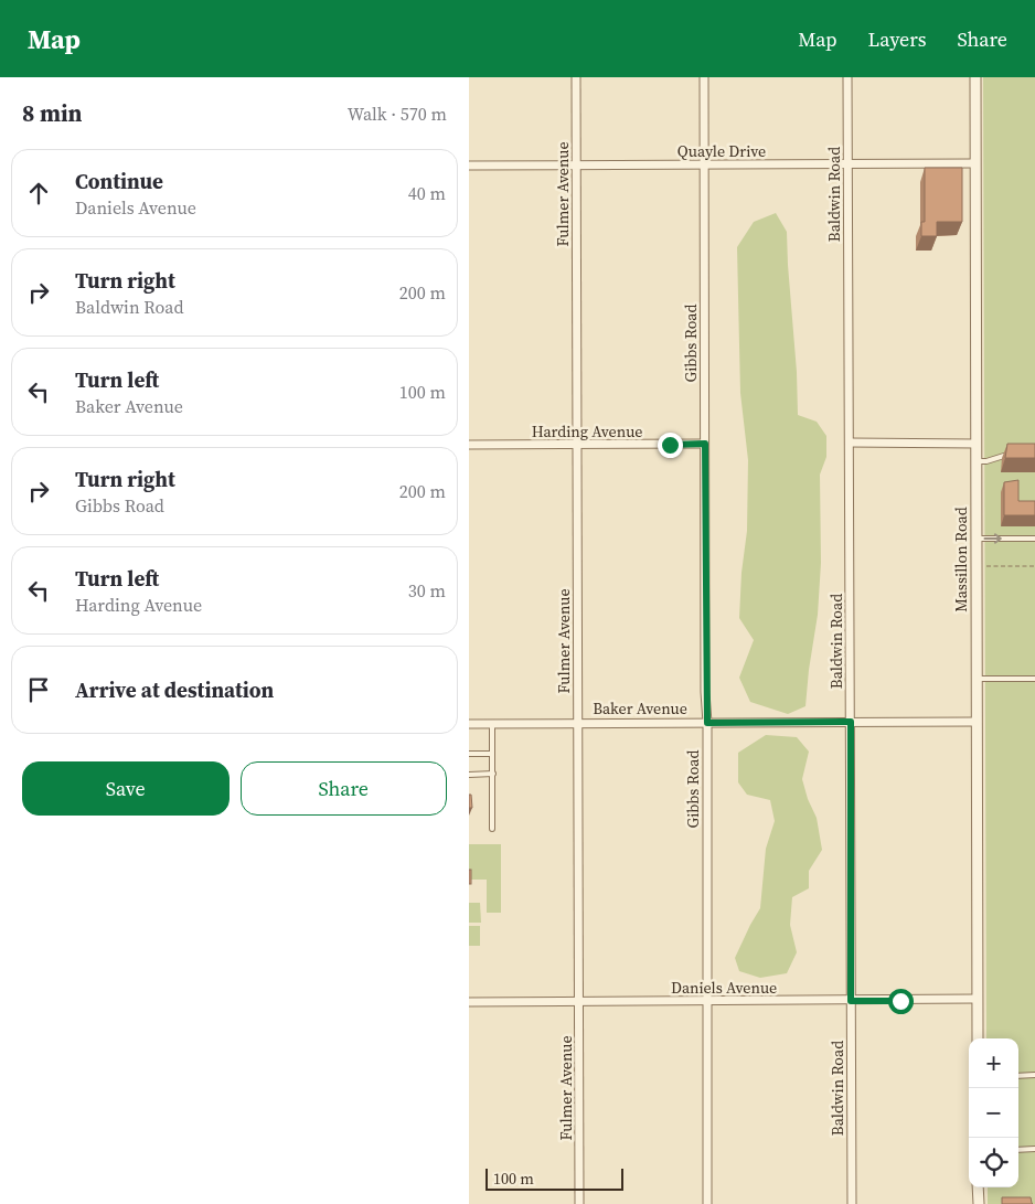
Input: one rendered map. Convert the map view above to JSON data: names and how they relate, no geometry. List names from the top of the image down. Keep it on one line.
{"streets":{"street":["Quayle Drive","Fulmer Avenue","Baldwin Road","Gibbs Road","Harding Avenue","Massillon Road","Baker Avenue","Daniels Avenue"]},"crossings":[["Quayle Drive","Fulmer Avenue"],["Quayle Drive","Baldwin Road"],["Quayle Drive","Gibbs Road"],["Quayle Drive","Massillon Road"],["Fulmer Avenue","Harding Avenue"],["Fulmer Avenue","Baker Avenue"],["Fulmer Avenue","Daniels Avenue"],["Baldwin Road","Baker Avenue"],["Baldwin Road","Daniels Avenue"],["Gibbs Road","Harding Avenue"],["Gibbs Road","Baker Avenue"],["Gibbs Road","Daniels Avenue"],["Massillon Road","Baker Avenue"],["Massillon Road","Daniels Avenue"]],"scale_bar":"100 m","page":{"header":"Map","nav":["Map","Layers","Share"],"heading":["8 min","Walk · 570 m"],"list":[["Continue","Daniels Avenue","40 m"],["Turn right","Baldwin Road","200 m"],["Turn left","Baker Avenue","100 m"],["Turn right","Gibbs Road","200 m"],["Turn left","Harding Avenue","30 m"],"Arrive at destination"],"buttons":["Save","Share"],"map_buttons":["+","−"],"scale":"100 m"}}
